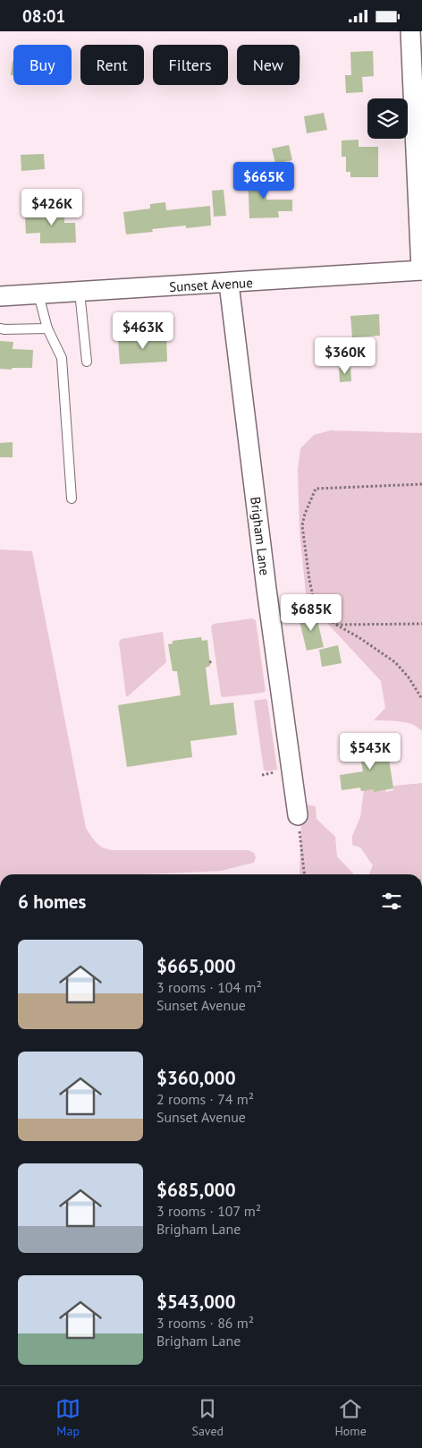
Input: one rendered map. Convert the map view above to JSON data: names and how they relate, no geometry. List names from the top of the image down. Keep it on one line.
{"streets":{"street":["Sunset Avenue","Brigham Lane"]},"crossings":[["Sunset Avenue","Brigham Lane"]],"page":{"status":"08:01","chip":["Buy","Rent","Filters","New"],"price":["$665K","$426K","$463K","$360K","$685K","$543K"],"heading":"6 homes","list":[{"name":"$665,000","note":"3 rooms · 104 m² · Sunset Avenue"},{"name":"$360,000","note":"2 rooms · 74 m² · Sunset Avenue"},{"name":"$685,000","note":"3 rooms · 107 m² · Brigham Lane"},{"name":"$543,000","note":"3 rooms · 86 m² · Brigham Lane"}],"tabs":["Map","Saved","Home"]}}
